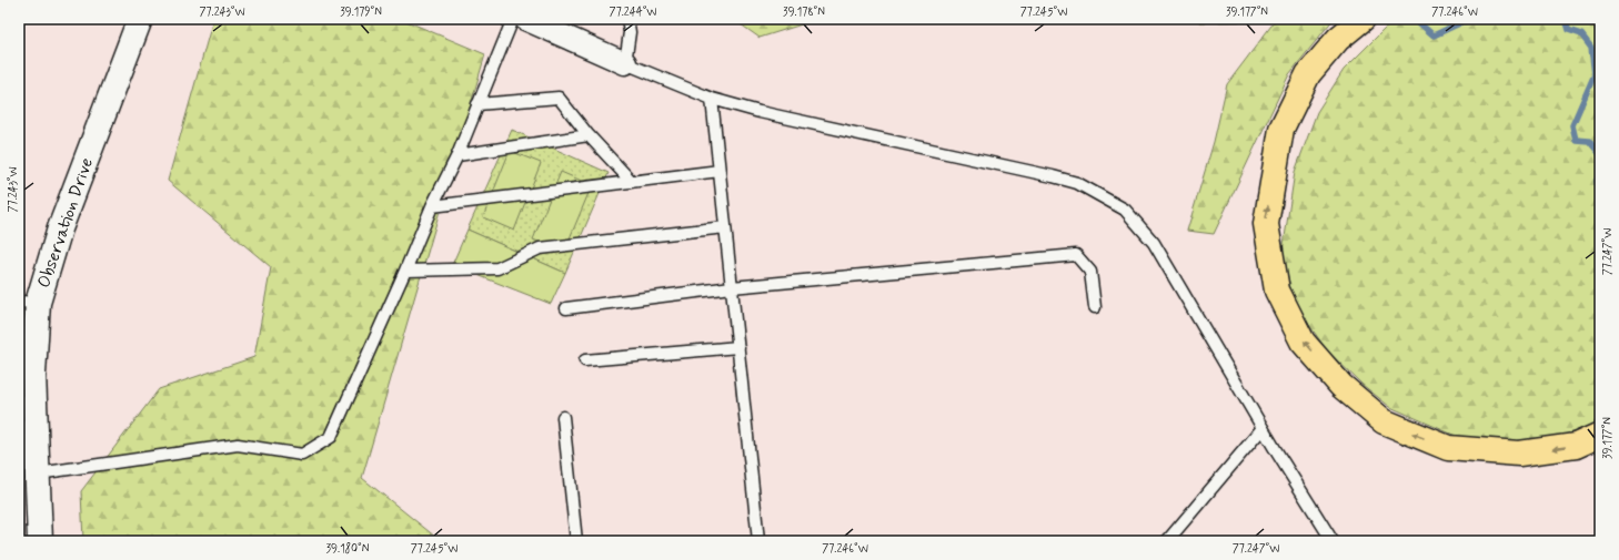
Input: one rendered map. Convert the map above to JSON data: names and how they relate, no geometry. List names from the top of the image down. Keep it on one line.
{"streets":{"street":["Observation Drive"]},"coordinates":["77.243°W","39.179°N","77.244°W","39.178°N","77.245°W","39.177°N","77.246°W","77.247°W","39.180°N"]}
